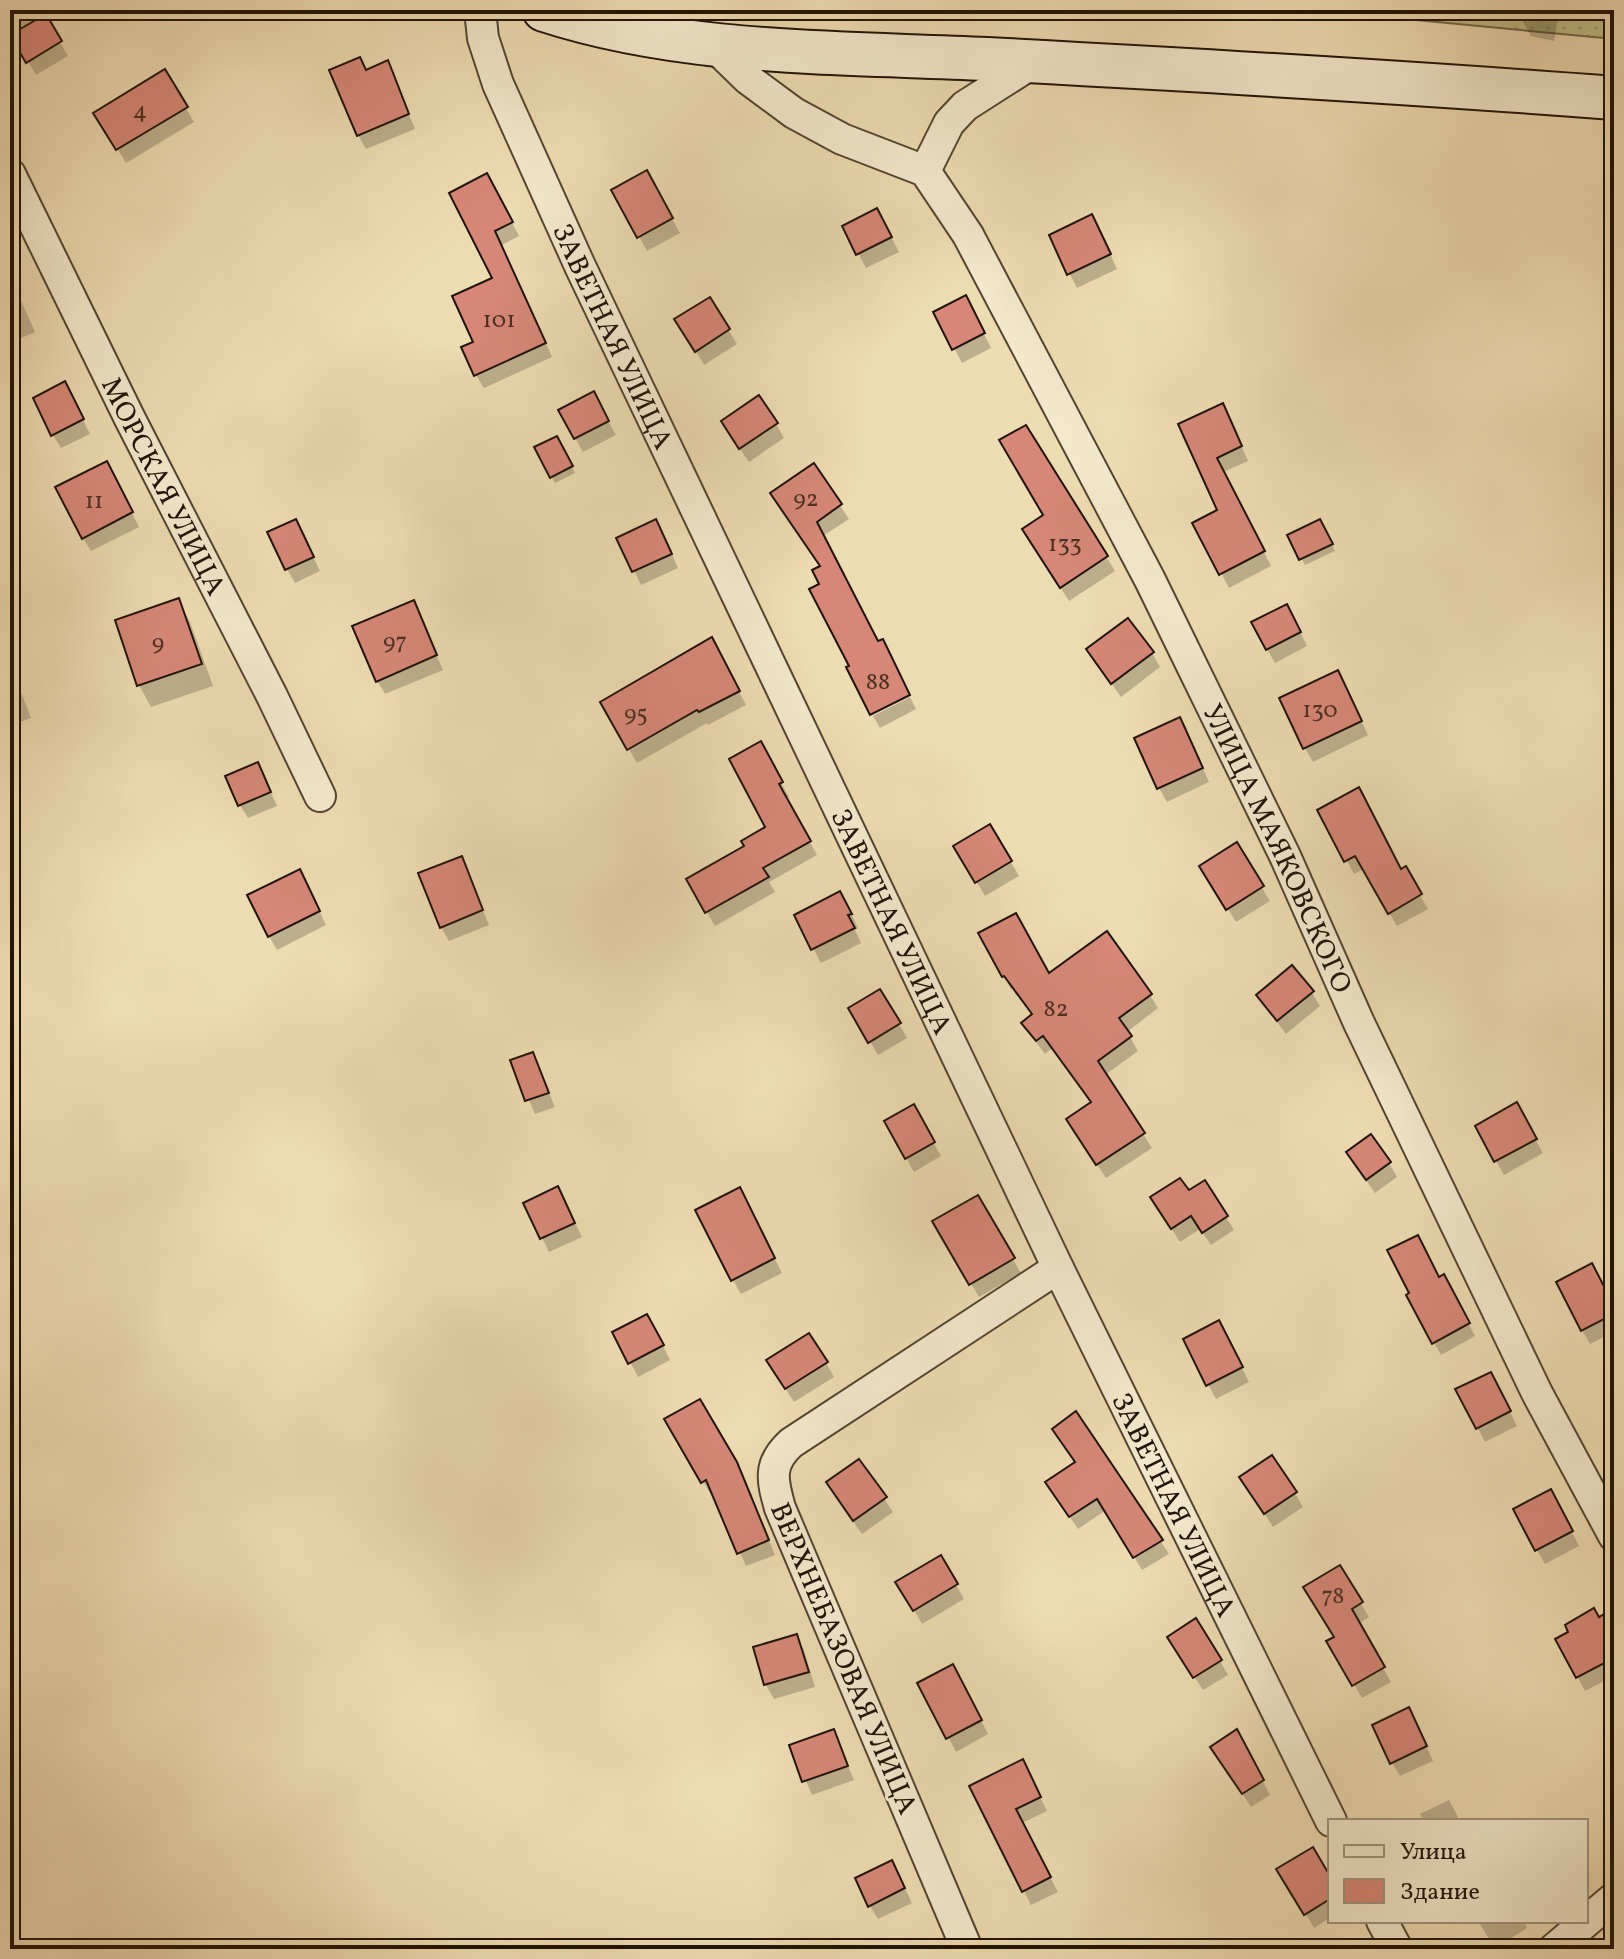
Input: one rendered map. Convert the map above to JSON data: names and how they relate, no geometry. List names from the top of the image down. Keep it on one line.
{"streets":{"street":["ЗАВЕТНАЯ УЛИЦА","МОРСКАЯ УЛИЦА","УЛИЦА МАЯКОВСКОГО","ВЕРХНЕБАЗОВАЯ УЛИЦА"]},"crossings":[["ЗАВЕТНАЯ УЛИЦА","ВЕРХНЕБАЗОВАЯ УЛИЦА"]],"house_numbers":["4","101","92","11","133","97","9","88","130","95","82","78"],"legend":["Улица","Здание"]}
